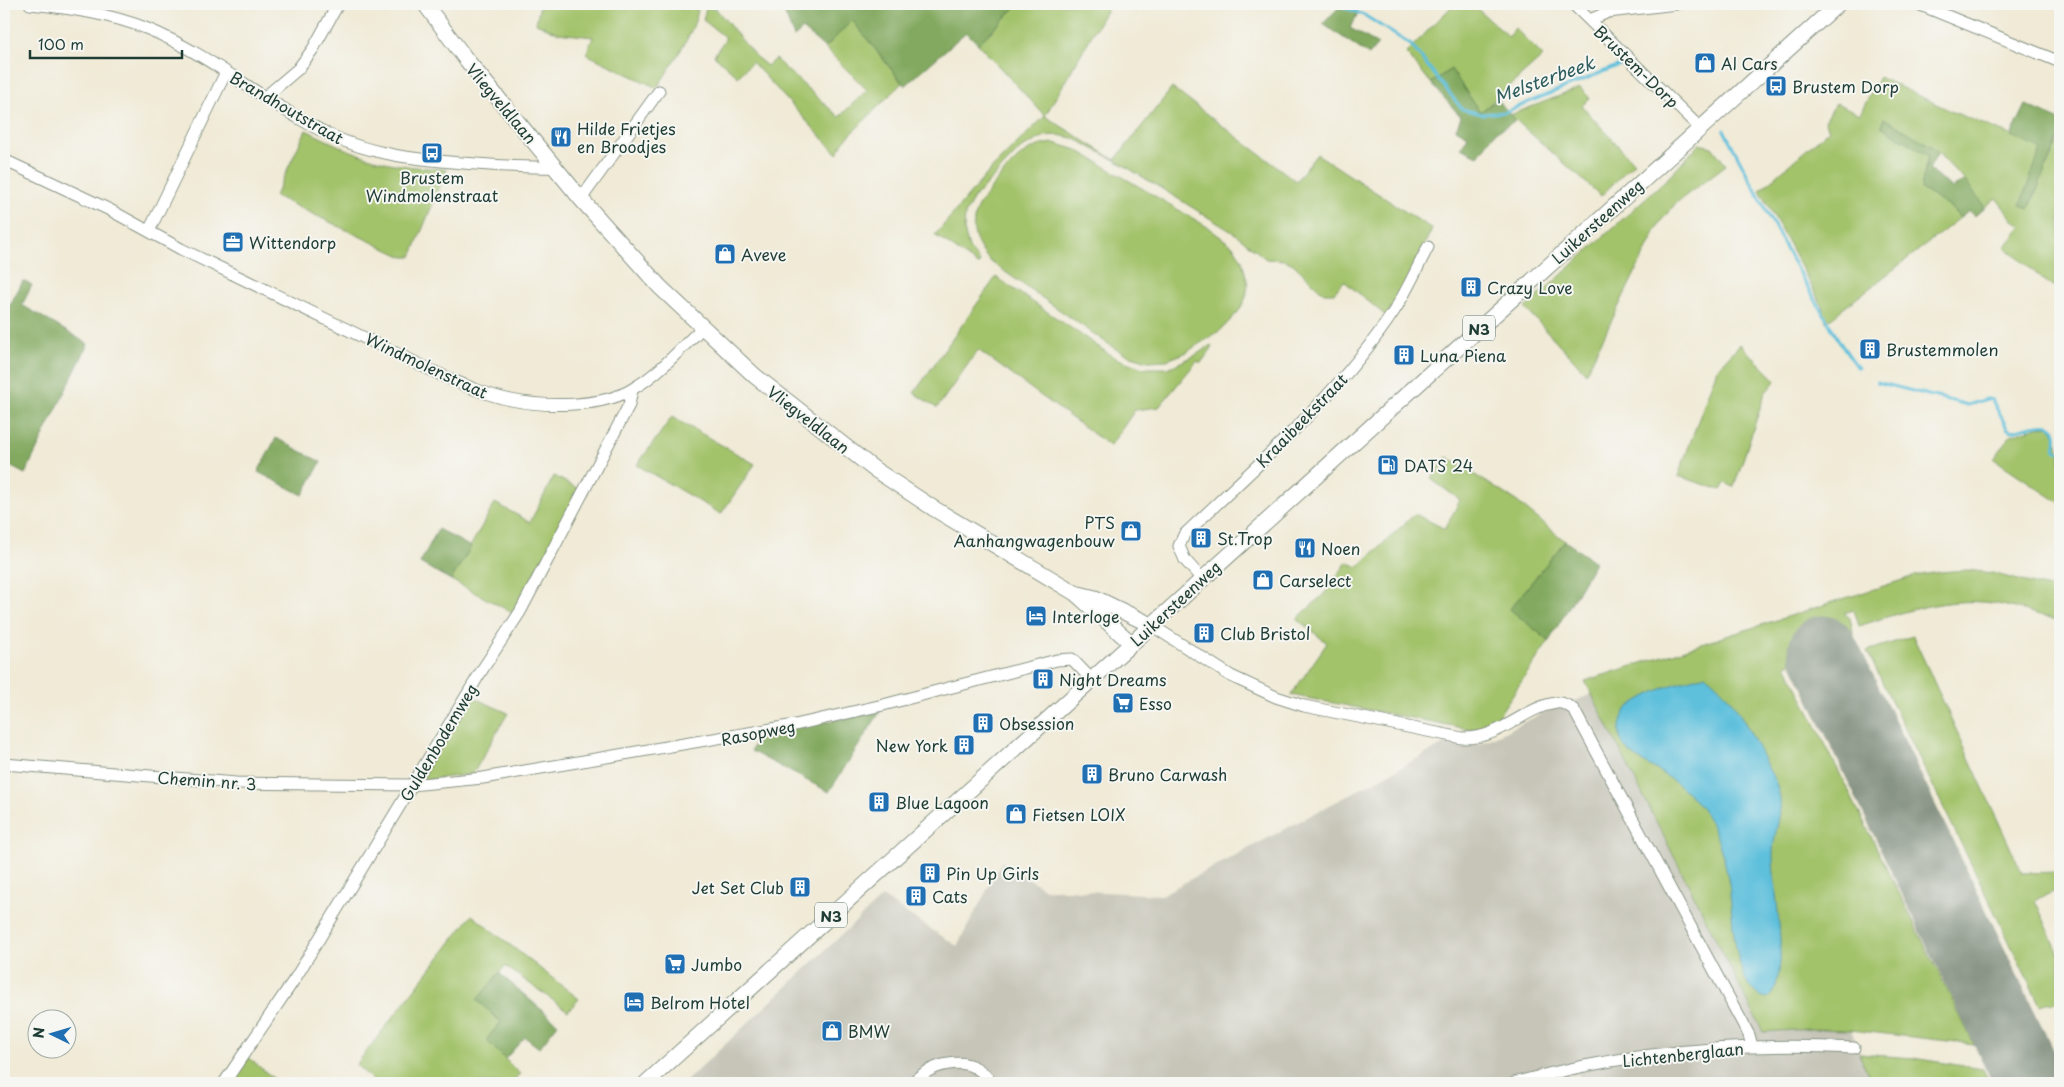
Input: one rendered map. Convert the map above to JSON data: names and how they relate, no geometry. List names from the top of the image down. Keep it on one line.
{"streets":{"main road":["Vliegveldlaan","Luikersteenweg","N3"],"street":["Brustem-Dorp","Brandhoutstraat","Windmolenstraat","Kraaibeekstraat","Rasopweg","Guldenbodemweg","Chemin nr. 3","Lichtenberglaan"]},"crossings":[["Brustem-Dorp","Luikersteenweg"],["Vliegveldlaan","Brandhoutstraat"],["Vliegveldlaan","Luikersteenweg"],["Vliegveldlaan","Windmolenstraat"],["Luikersteenweg","Kraaibeekstraat"],["Luikersteenweg","Rasopweg"],["Windmolenstraat","Guldenbodemweg"],["Rasopweg","Guldenbodemweg"],["Rasopweg","Chemin nr. 3"],["Guldenbodemweg","Chemin nr. 3"]],"water":["Melsterbeek"],"places":{"shop":["Al Cars","Aveve","PTS Aanhangwagenbouw","Carselect","Fietsen LOIX","BMW"],"bus stop":["Brustem Dorp","Brustem Windmolenstraat"],"restaurant":["Hilde Frietjes en Broodjes","Noen"],"office":["Wittendorp"],"building":["Crazy Love","Brustemmolen","Luna Piena","St.Trop","Club Bristol","Night Dreams","Obsession","New York","Bruno Carwash","Blue Lagoon","Pin Up Girls","Jet Set Club","Cats"],"fuel station":["DATS 24"],"hotel":["Interloge","Belrom Hotel"],"supermarket":["Esso","Jumbo"]},"scale_bar":"100 m","north":"left"}
